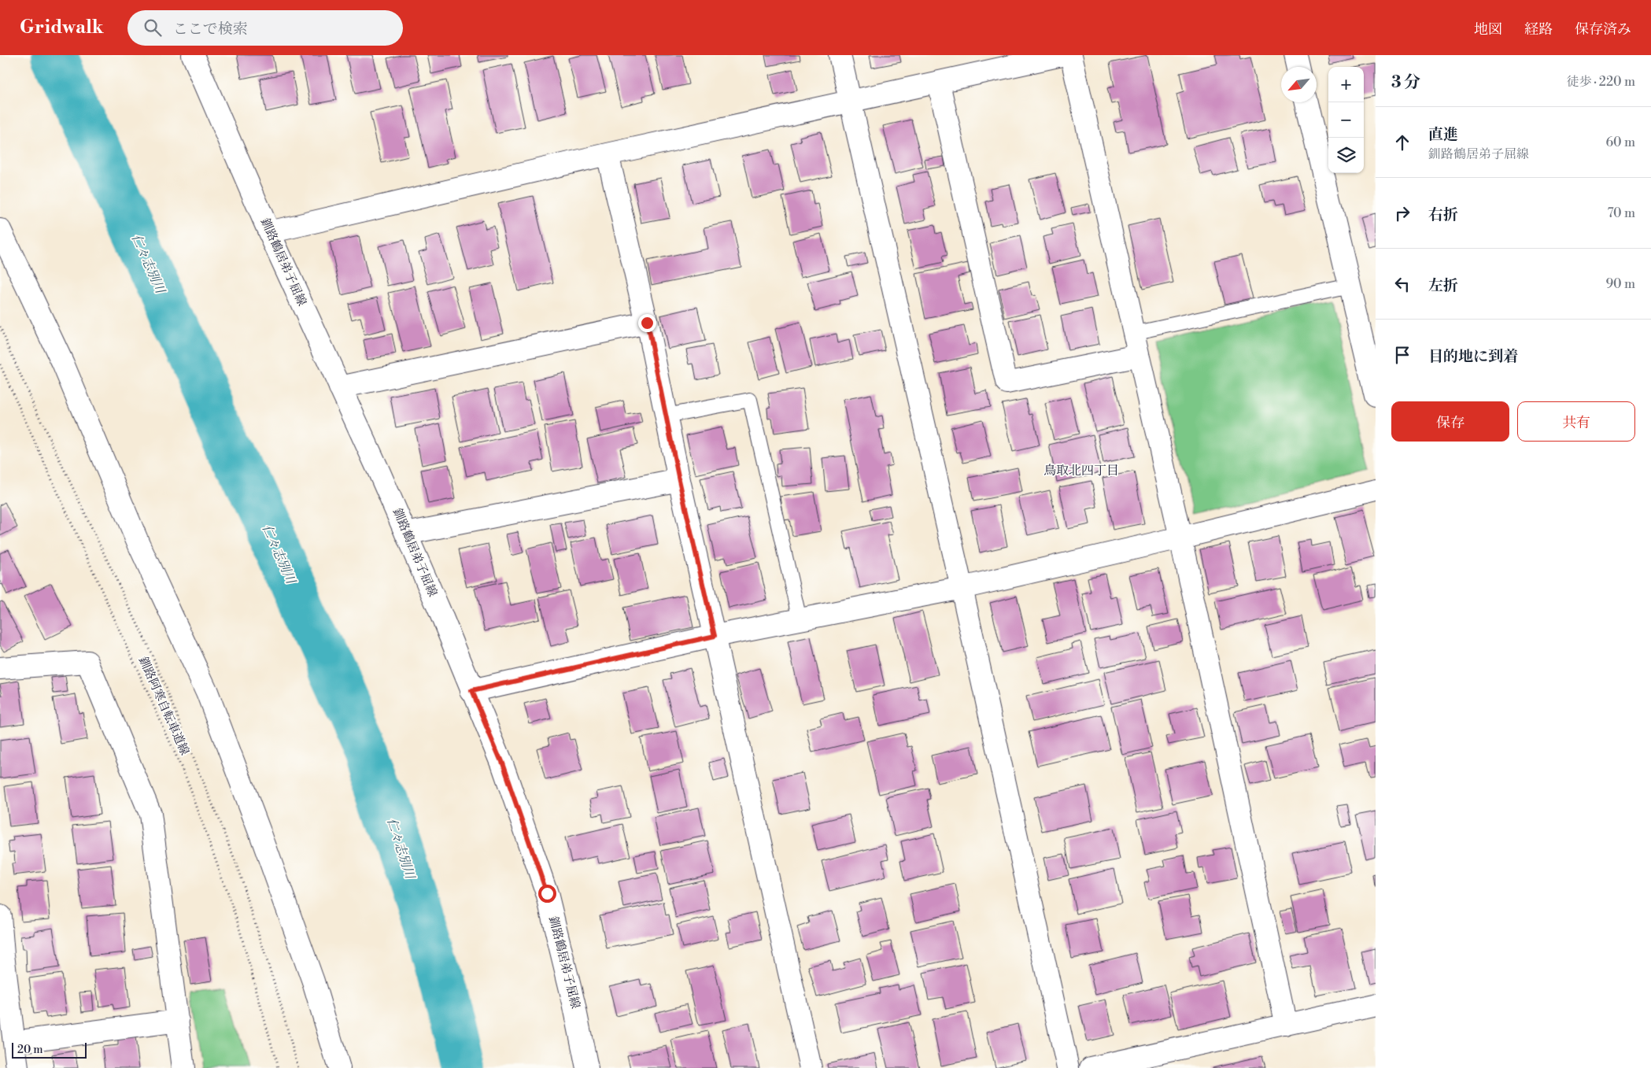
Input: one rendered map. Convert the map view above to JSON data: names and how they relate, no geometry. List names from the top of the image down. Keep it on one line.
{"streets":{"street":["釧路鶴居弟子屈線"],"path":["釧路阿寒自転車道線"]},"districts":["鳥取北四丁目"],"water":["仁々志別川"],"scale_bar":"20 m","north":"bottom left","page":{"header":"Gridwalk","search":"ここで検索","nav":["地図","経路","保存済み"],"heading":["3 分","徒歩 · 220 m"],"map_buttons":["+","−"],"list":[["直進","釧路鶴居弟子屈線","60 m"],["右折","70 m"],["左折","90 m"],"目的地に到着"],"buttons":["保存","共有"],"scale":"20 m"}}
